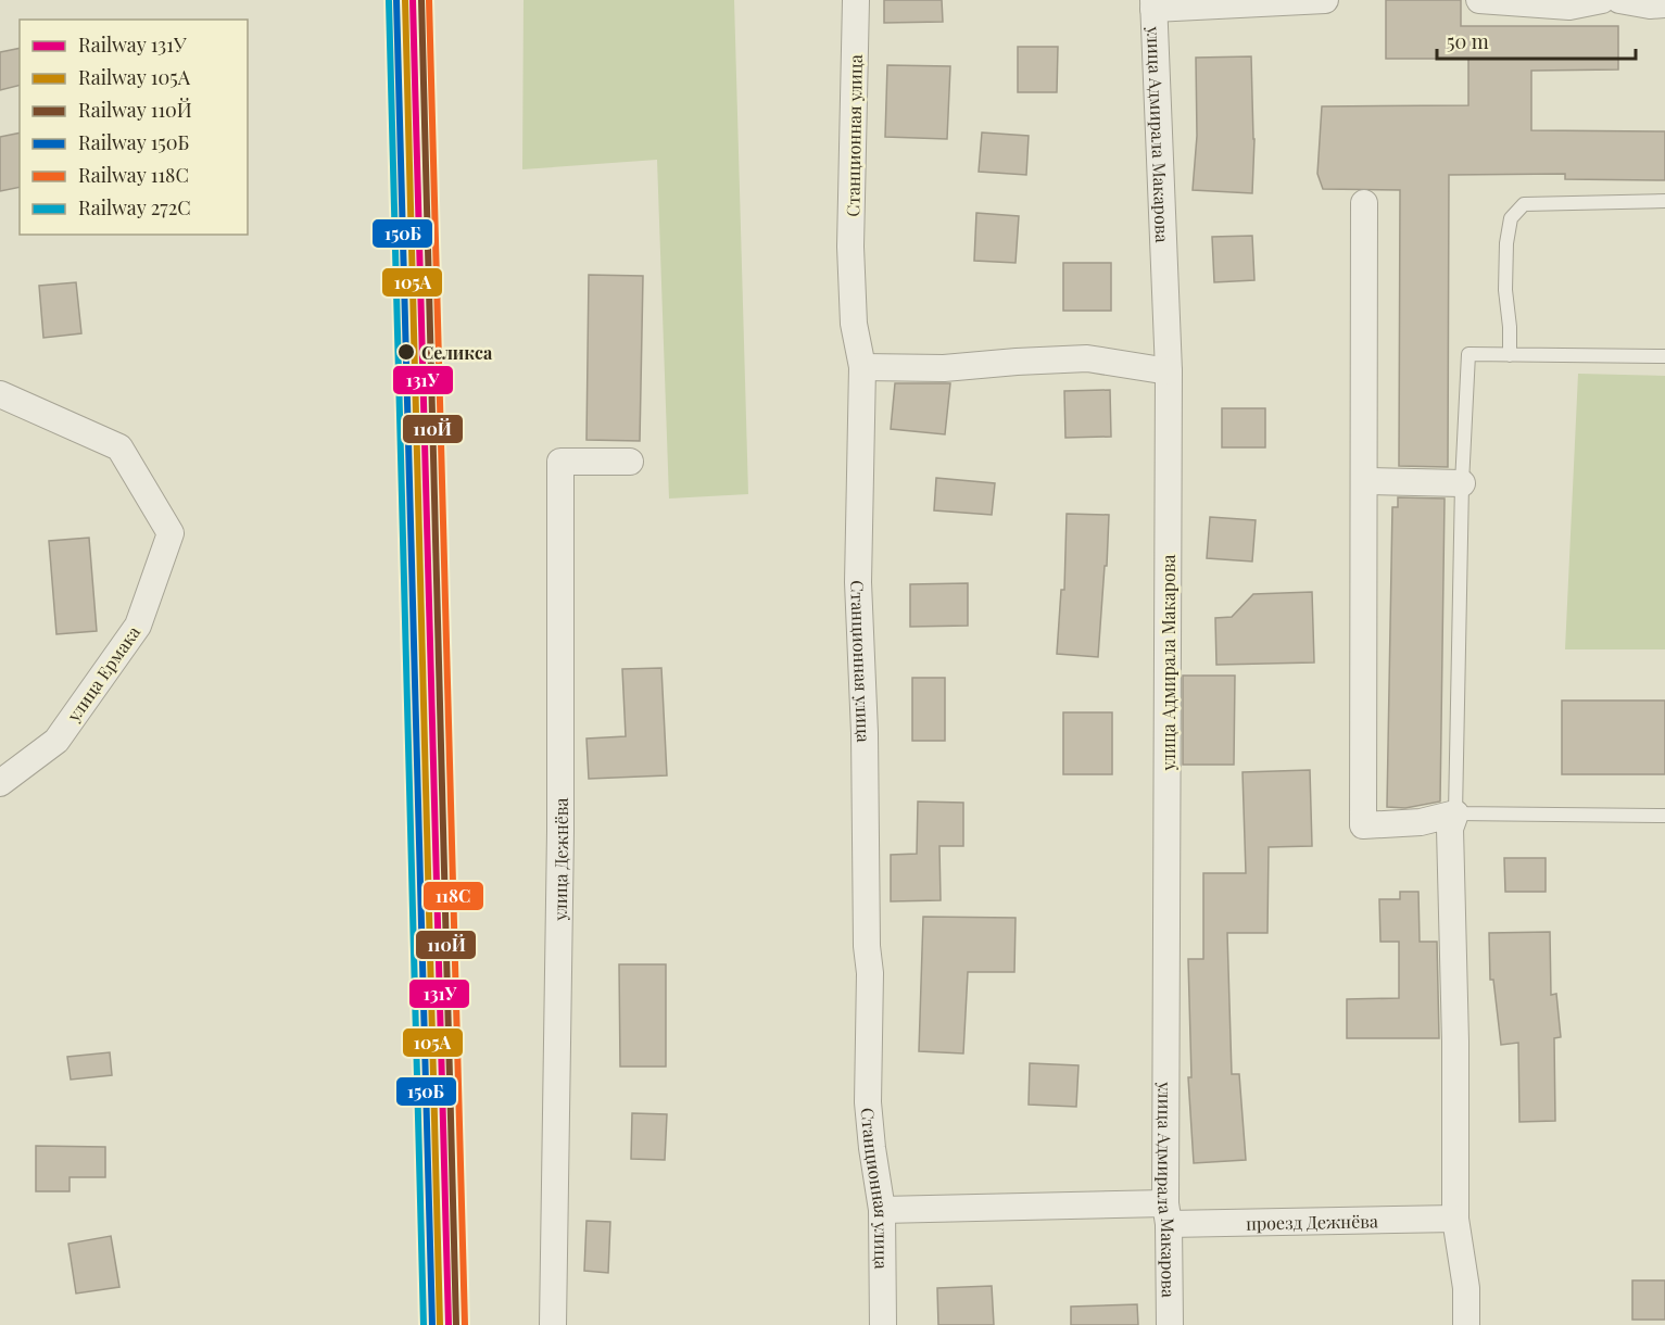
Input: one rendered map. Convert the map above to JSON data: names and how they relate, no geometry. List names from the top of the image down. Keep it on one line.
{"streets":{"street":["улица Адмирала Макарова","Станционная улица","улица Ермака","улица Дежнёва","проезд Дежнёва"]},"crossings":[["улица Адмирала Макарова","проезд Дежнёва"],["Станционная улица","проезд Дежнёва"]],"places":["Селикса"],"lines":["rail line 131У","rail line 105А","rail line 110Й","rail line 150Б","rail line 118С","rail line 272С"],"legend":["Railway 131У","Railway 105А","Railway 110Й","Railway 150Б","Railway 118С","Railway 272С"],"scale_bar":"50 m"}
